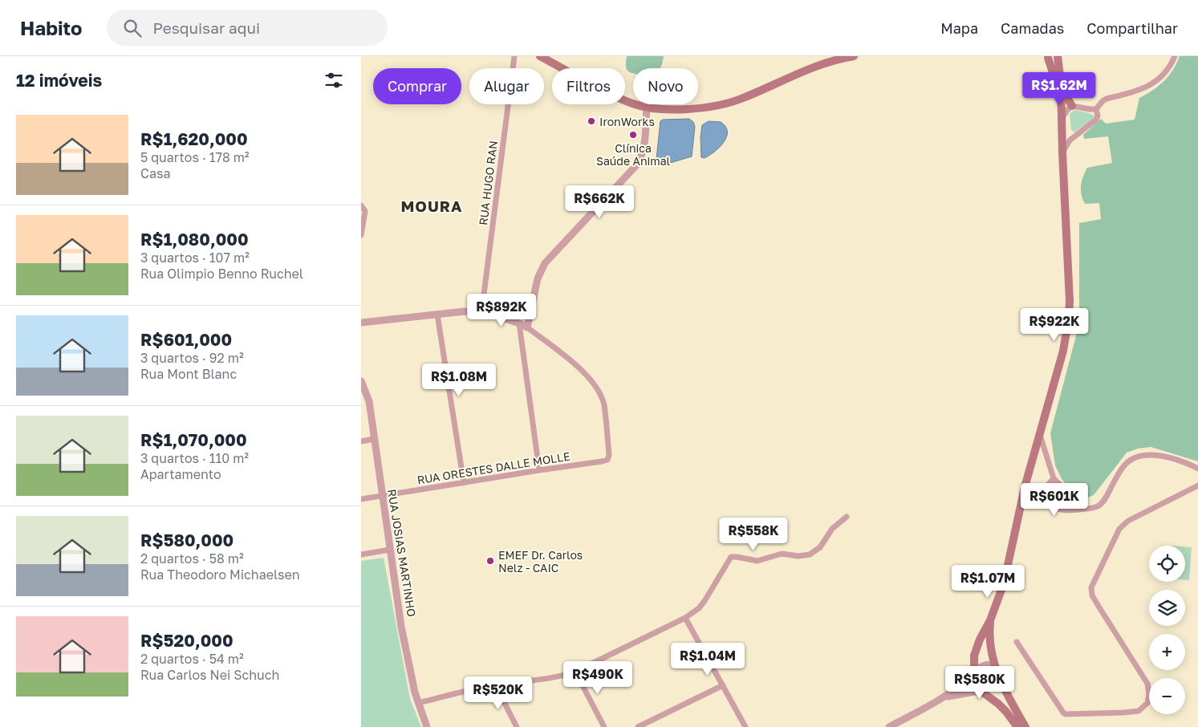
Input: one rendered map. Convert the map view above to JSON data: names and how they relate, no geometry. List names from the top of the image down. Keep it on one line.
{"streets":{"street":["RUA HUGO RAN","RUA ORESTES DALLE MOLLE","RUA JOSIAS MARTINHO"]},"crossings":[["RUA ORESTES DALLE MOLLE","RUA JOSIAS MARTINHO"]],"districts":["MOURA"],"places":["IronWorks","Clínica Saúde Animal","EMEF Dr. Carlos Nelz - CAIC"],"page":{"header":"Habito","search":"Pesquisar aqui","nav":["Mapa","Camadas","Compartilhar"],"heading":"12 imóveis","chip":["Comprar","Alugar","Filtros","Novo"],"price":["R$1.62M","R$662K","R$892K","R$922K","R$1.08M","R$601K","R$558K","R$1.07M","R$1.04M","R$490K","R$580K","R$520K"],"list":[{"name":"R$1,620,000","note":"5 quartos · 178 m² · Casa"},{"name":"R$1,080,000","note":"3 quartos · 107 m² · Rua Olimpio Benno Ruchel"},{"name":"R$601,000","note":"3 quartos · 92 m² · Rua Mont Blanc"},{"name":"R$1,070,000","note":"3 quartos · 110 m² · Apartamento"},{"name":"R$580,000","note":"2 quartos · 58 m² · Rua Theodoro Michaelsen"},{"name":"R$520,000","note":"2 quartos · 54 m² · Rua Carlos Nei Schuch"}],"map_buttons":["+","−"]}}
